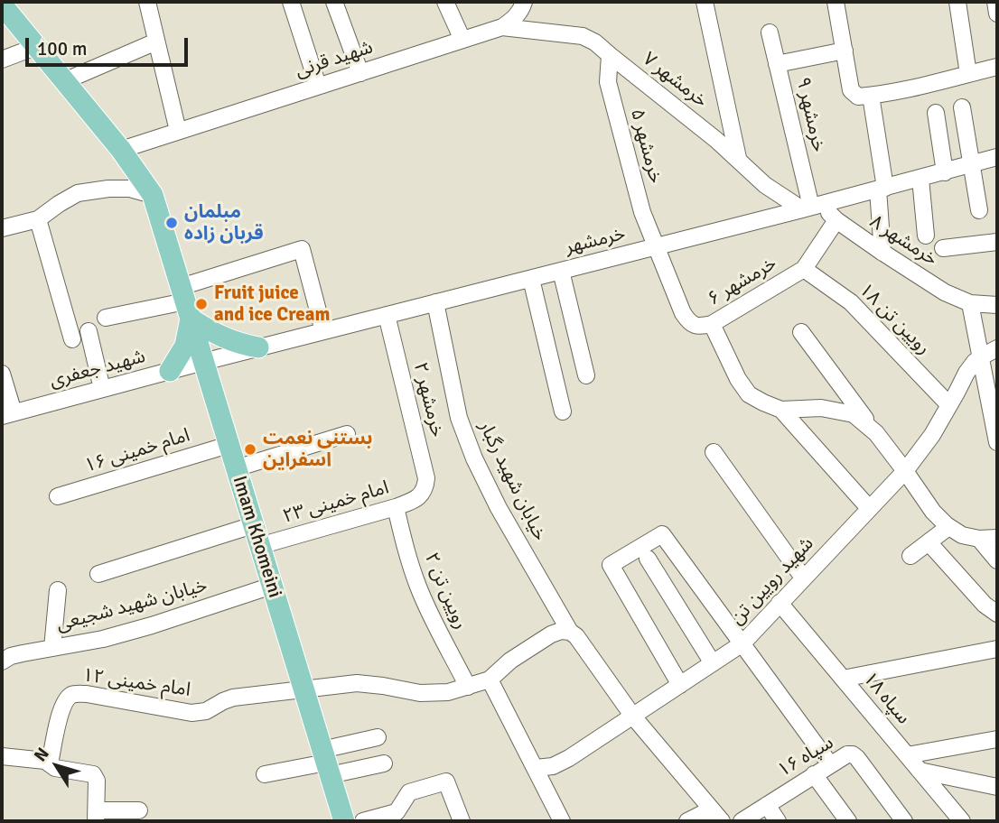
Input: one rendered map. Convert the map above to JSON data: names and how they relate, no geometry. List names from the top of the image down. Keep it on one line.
{"streets":{"main road":["Imam Khomeini"],"street":["شهید قرنی","خرمشهر ۷","خرمشهر ۹","خرمشهر ۵","خرمشهر","خرمشهر ۸","خرمشهر ۶","رویین تن ۱۸","شهید جعفری","خرمشهر ۲","امام خمینی ۱۶","خیابان شهید رگبار","امام خمینی ۲۳","شهید رویین تن","رویین تن ۲","خیابان شهید شجیعی","امام خمینی ۱۲","سپاه ۱۸","سپاه ۱۶"]},"crossings":[["شهید قرنی","خرمشهر ۷"],["شهید قرنی","Imam Khomeini"],["خرمشهر ۷","خرمشهر ۹"],["خرمشهر ۷","خرمشهر ۵"],["خرمشهر ۷","خرمشهر"],["خرمشهر ۷","خرمشهر ۸"],["خرمشهر ۹","خرمشهر"],["خرمشهر ۹","خرمشهر ۸"],["خرمشهر ۵","خرمشهر"],["خرمشهر ۵","خرمشهر ۶"],["خرمشهر","خرمشهر ۸"],["خرمشهر","خرمشهر ۶"],["خرمشهر","شهید جعفری"],["خرمشهر","خرمشهر ۲"],["خرمشهر","خیابان شهید رگبار"],["خرمشهر","Imam Khomeini"],["خرمشهر ۸","خرمشهر ۶"],["خرمشهر ۶","رویین تن ۱۸"],["رویین تن ۱۸","شهید رویین تن"],["شهید جعفری","Imam Khomeini"],["خرمشهر ۲","امام خمینی ۲۳"],["امام خمینی ۱۶","Imam Khomeini"],["خیابان شهید رگبار","شهید رویین تن"],["امام خمینی ۲۳","Imam Khomeini"],["امام خمینی ۲۳","رویین تن ۲"],["Imam Khomeini","خیابان شهید شجیعی"],["Imam Khomeini","امام خمینی ۱۲"],["شهید رویین تن","سپاه ۱۸"],["رویین تن ۲","امام خمینی ۱۲"]],"places":["مبلمان قربان زاده","Fruit juice and ice Cream","بستنی نعمت اسفراین"],"scale_bar":"100 m","north":"top left"}
